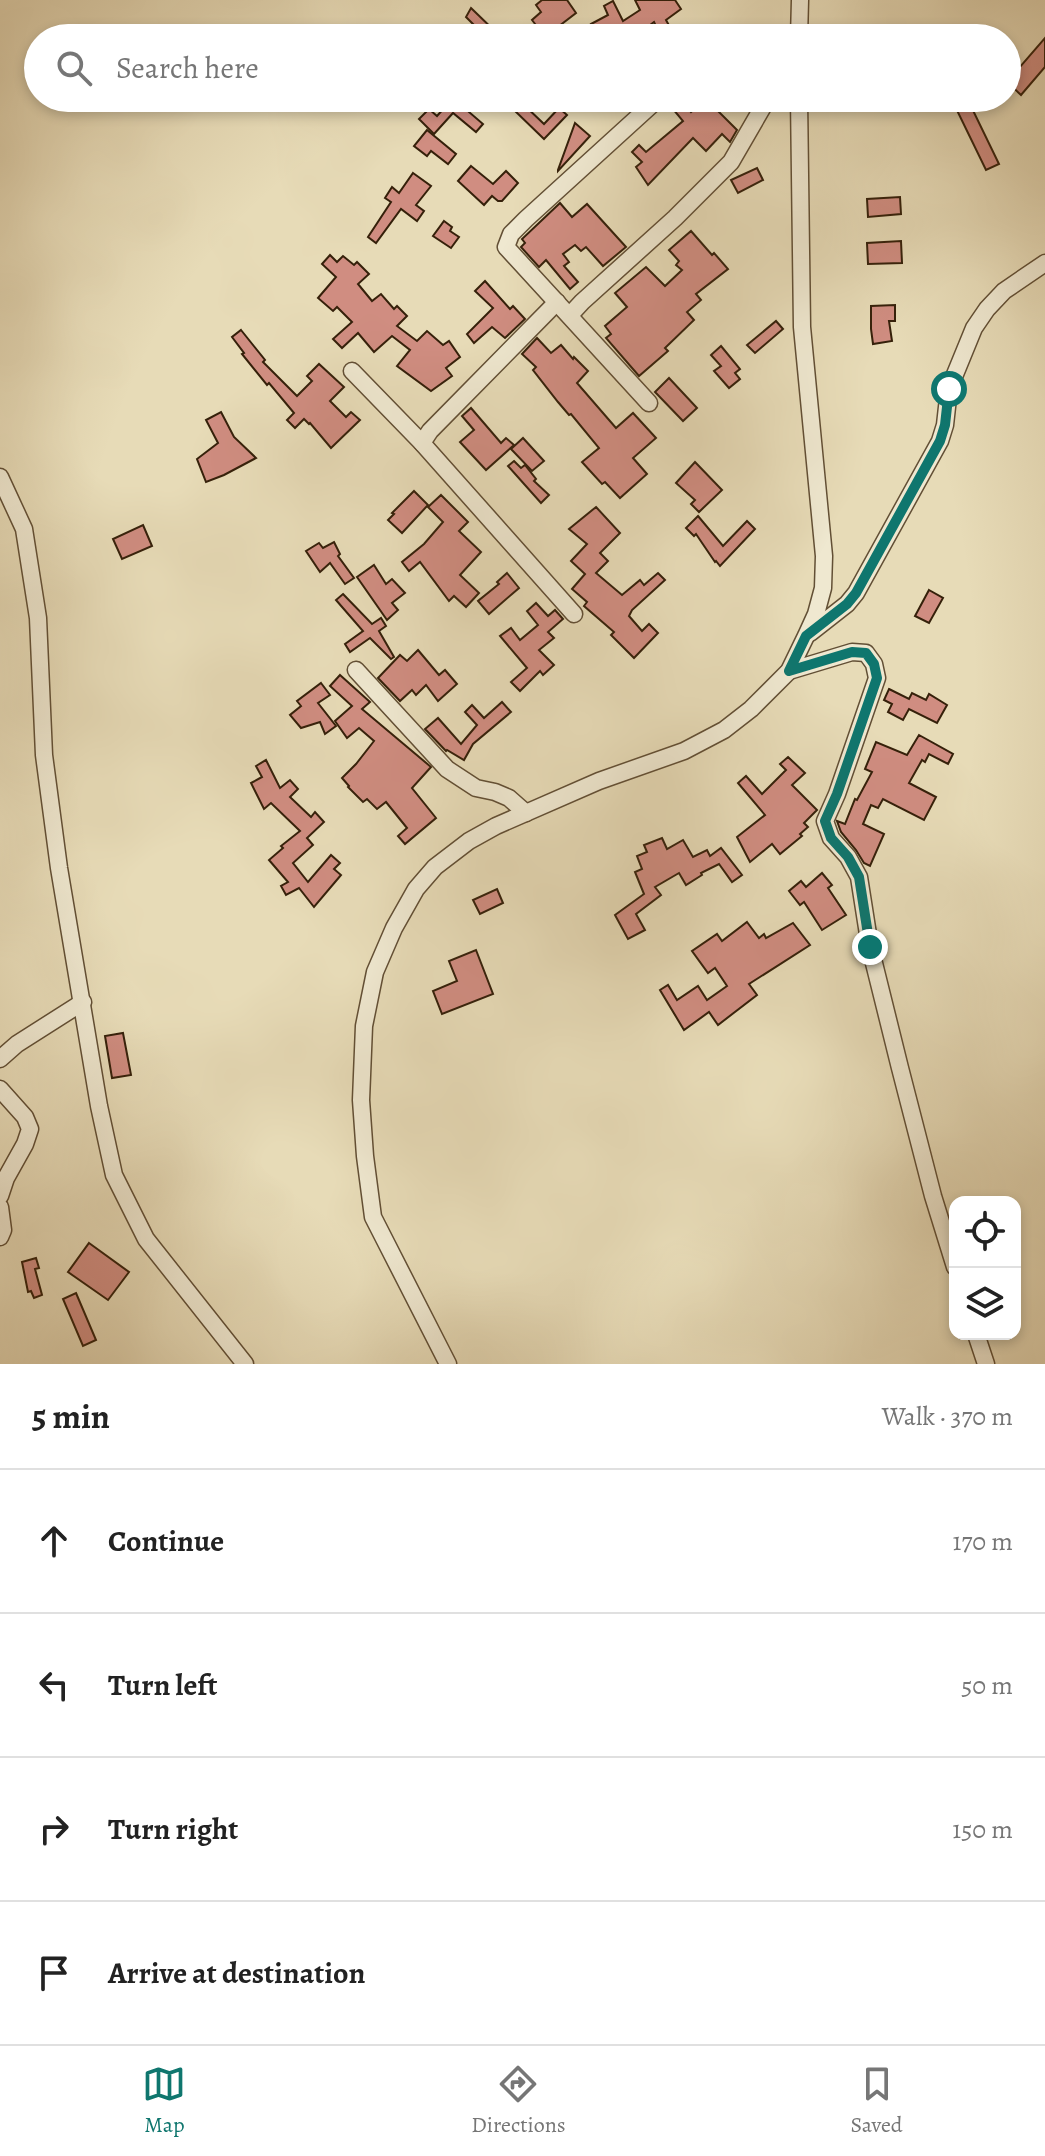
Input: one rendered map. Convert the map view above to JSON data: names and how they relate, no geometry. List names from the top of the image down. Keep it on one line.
{"page":{"search":"Search here","heading":["5 min","Walk · 370 m"],"list":[["Continue","170 m"],["Turn left","50 m"],["Turn right","150 m"],"Arrive at destination"],"nav":["Map","Directions","Saved"]}}
